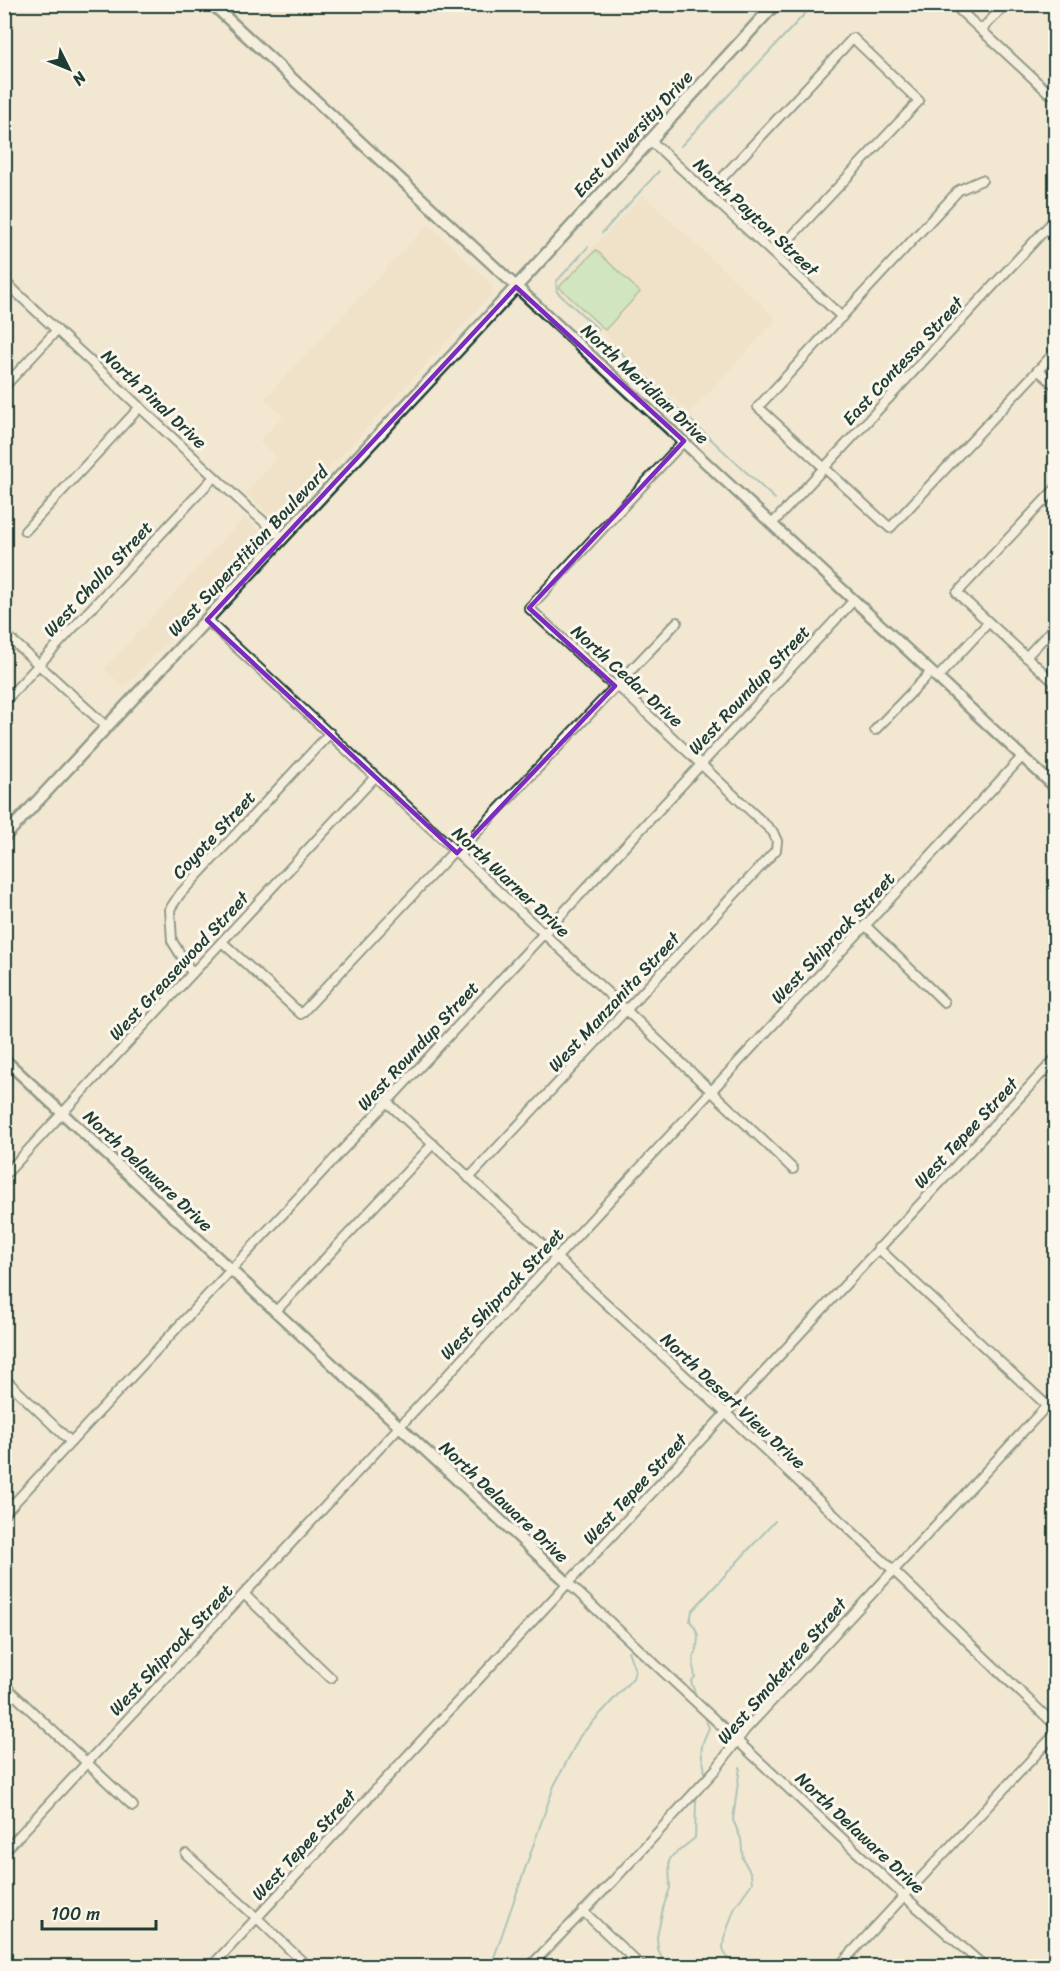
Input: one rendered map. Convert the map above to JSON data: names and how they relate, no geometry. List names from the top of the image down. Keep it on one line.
{"streets":{"main road":["East University Drive","West Superstition Boulevard"],"street":["North Payton Street","East Contessa Street","North Meridian Drive","North Pinal Drive","West Cholla Street","North Cedar Drive","West Roundup Street","Coyote Street","North Warner Drive","West Shiprock Street","West Greasewood Street","West Manzanita Street","West Tepee Street","North Delaware Drive","North Desert View Drive","West Smoketree Street"]},"crossings":[["East University Drive","North Payton Street"],["East University Drive","North Meridian Drive"],["East University Drive","West Superstition Boulevard"],["East Contessa Street","North Meridian Drive"],["North Meridian Drive","West Superstition Boulevard"],["North Meridian Drive","North Cedar Drive"],["North Meridian Drive","West Roundup Street"],["North Meridian Drive","West Shiprock Street"],["North Pinal Drive","West Superstition Boulevard"],["North Pinal Drive","West Cholla Street"],["West Superstition Boulevard","North Warner Drive"],["North Cedar Drive","West Roundup Street"],["North Cedar Drive","West Manzanita Street"],["West Roundup Street","North Warner Drive"],["West Roundup Street","North Delaware Drive"],["West Roundup Street","North Desert View Drive"],["Coyote Street","North Warner Drive"],["Coyote Street","West Greasewood Street"],["North Warner Drive","West Shiprock Street"],["North Warner Drive","West Greasewood Street"],["North Warner Drive","West Manzanita Street"],["West Shiprock Street","North Delaware Drive"],["West Shiprock Street","North Desert View Drive"],["West Greasewood Street","North Delaware Drive"],["West Manzanita Street","North Desert View Drive"],["West Tepee Street","North Delaware Drive"],["West Tepee Street","North Desert View Drive"],["North Delaware Drive","West Smoketree Street"],["North Desert View Drive","West Smoketree Street"]],"scale_bar":"100 m","north":"bottom right"}
